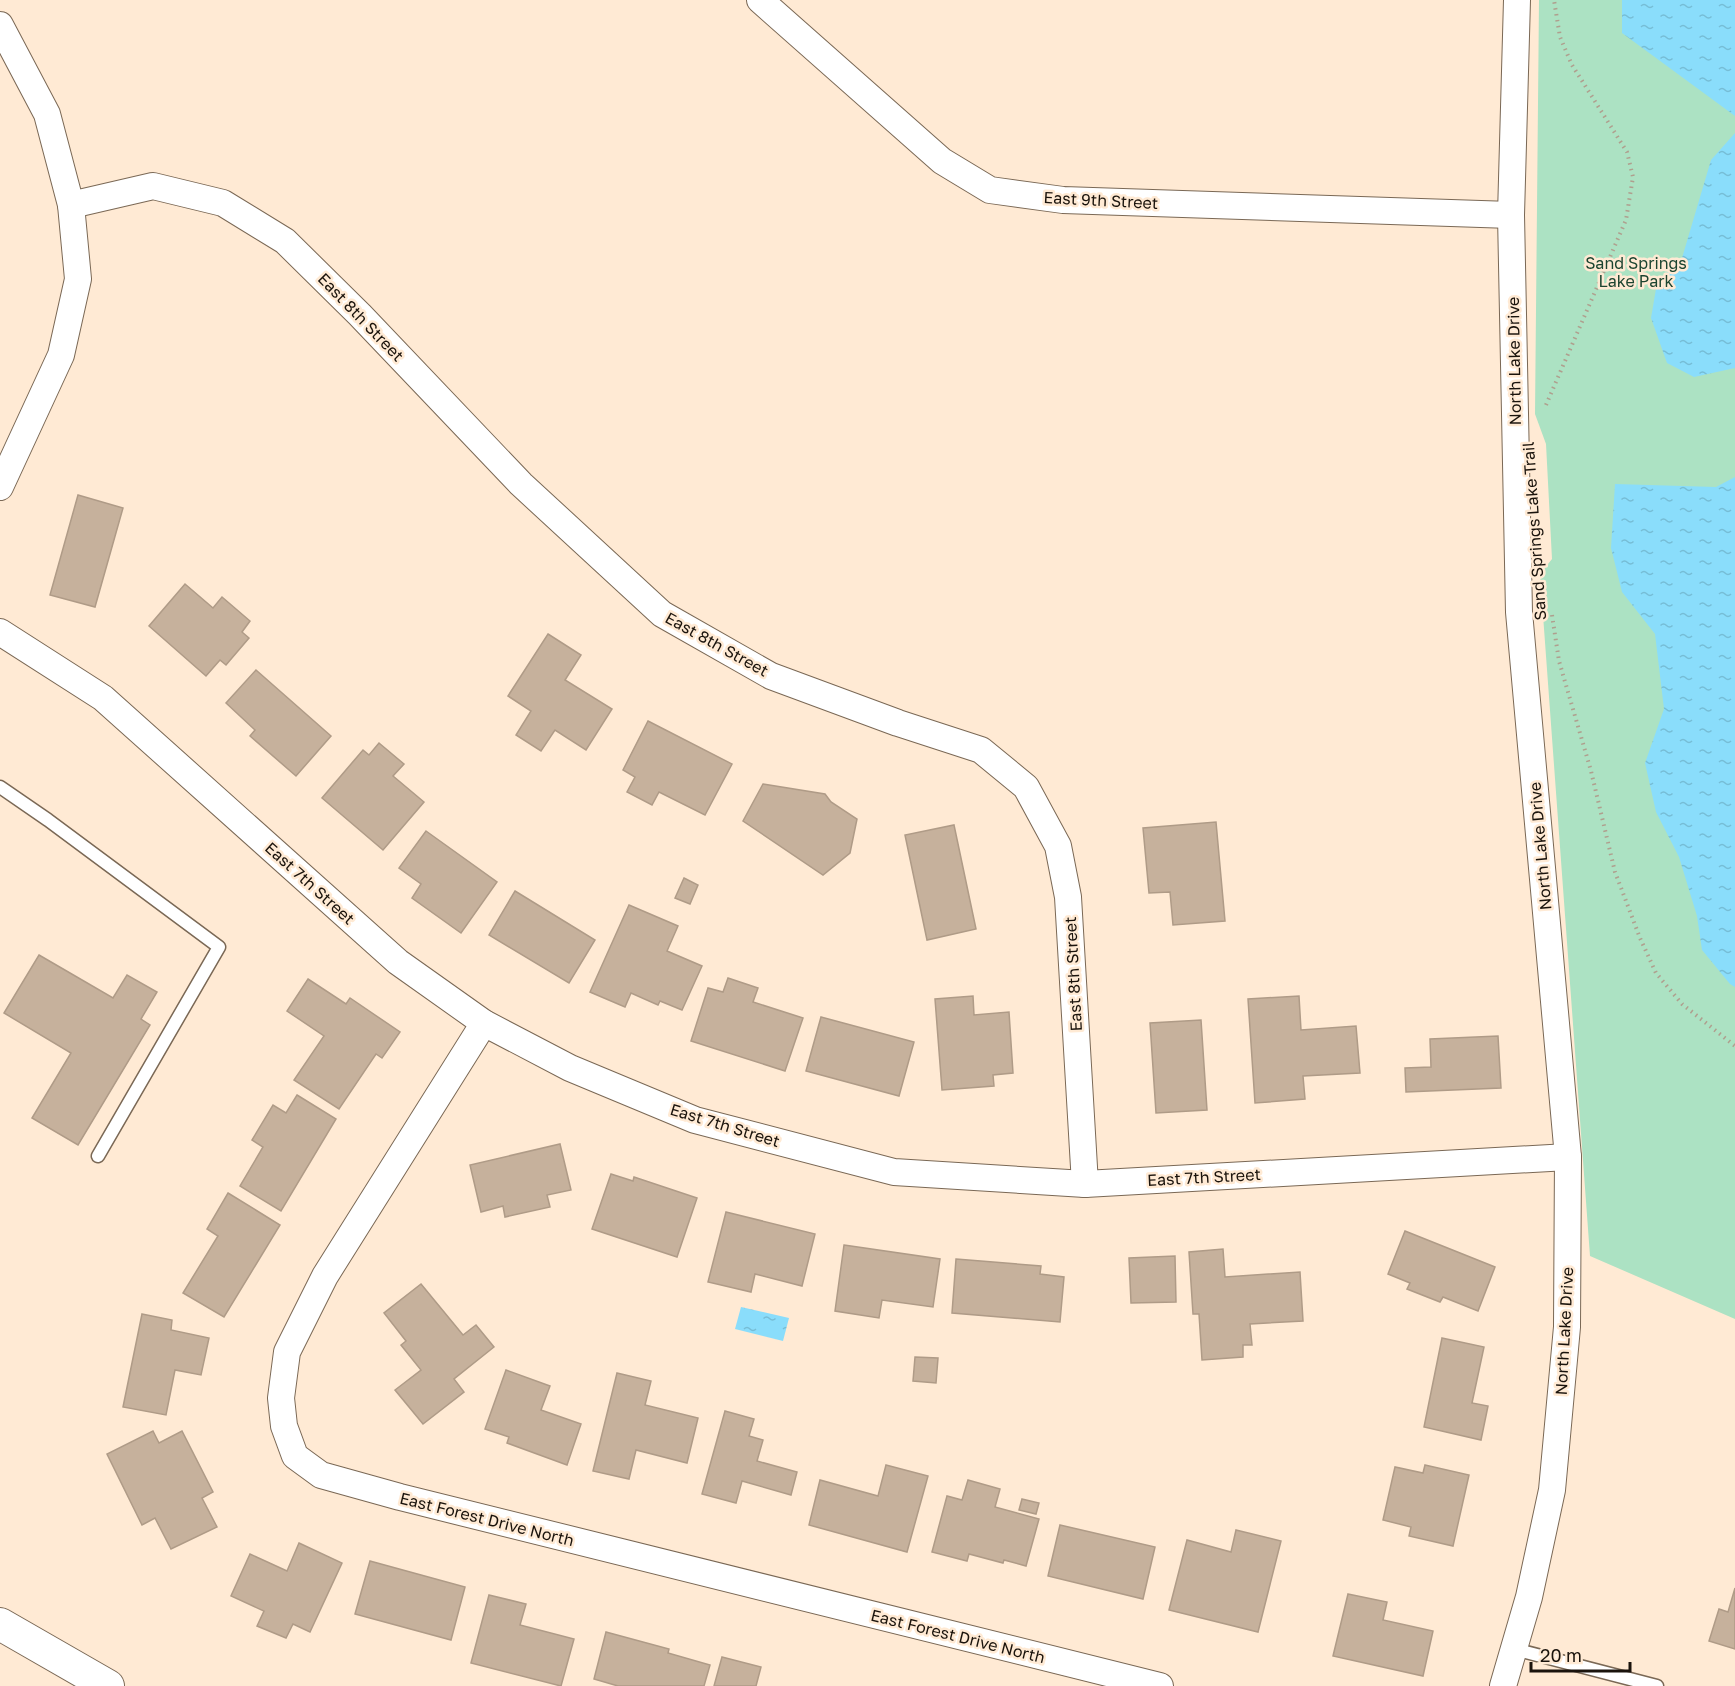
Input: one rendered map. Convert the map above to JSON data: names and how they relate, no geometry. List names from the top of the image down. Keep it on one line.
{"streets":{"street":["East 9th Street","East 8th Street","North Lake Drive","East 7th Street","East Forest Drive North"],"path":["Sand Springs Lake Trail"]},"crossings":[["East 9th Street","North Lake Drive"],["East 8th Street","East 7th Street"],["North Lake Drive","East 7th Street"],["East 7th Street","East Forest Drive North"]],"parks":["Sand Springs Lake Park"],"scale_bar":"20 m"}
